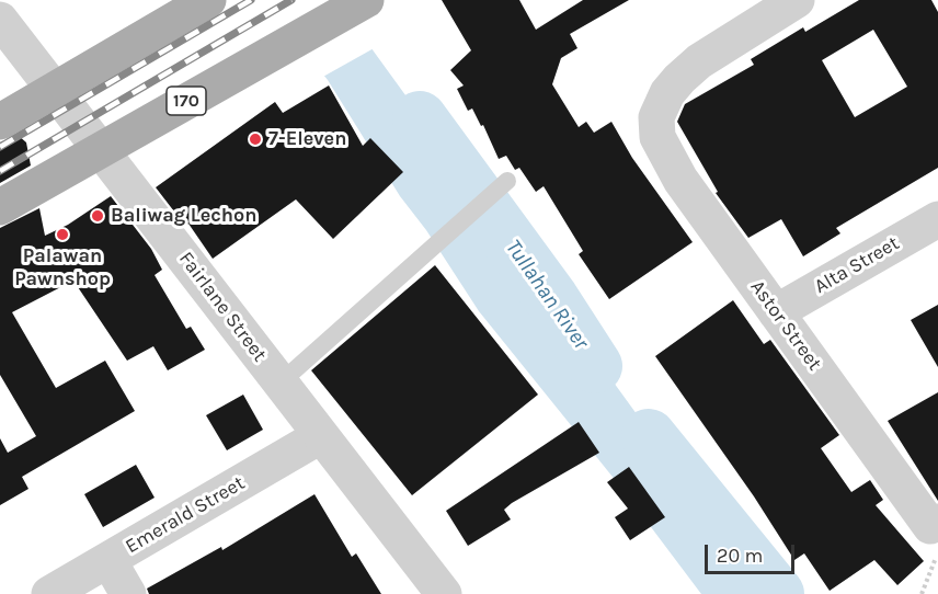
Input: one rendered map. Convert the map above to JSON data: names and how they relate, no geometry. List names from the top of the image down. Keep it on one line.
{"streets":{"main road":["170"],"street":["Alta Street","Fairlane Street","Astor Street","Emerald Street"]},"crossings":[["170","Fairlane Street"],["Alta Street","Astor Street"],["Fairlane Street","Emerald Street"]],"water":["Tullahan River"],"places":["7-Eleven","Baliwag Lechon","Palawan Pawnshop"],"scale_bar":"20 m"}
